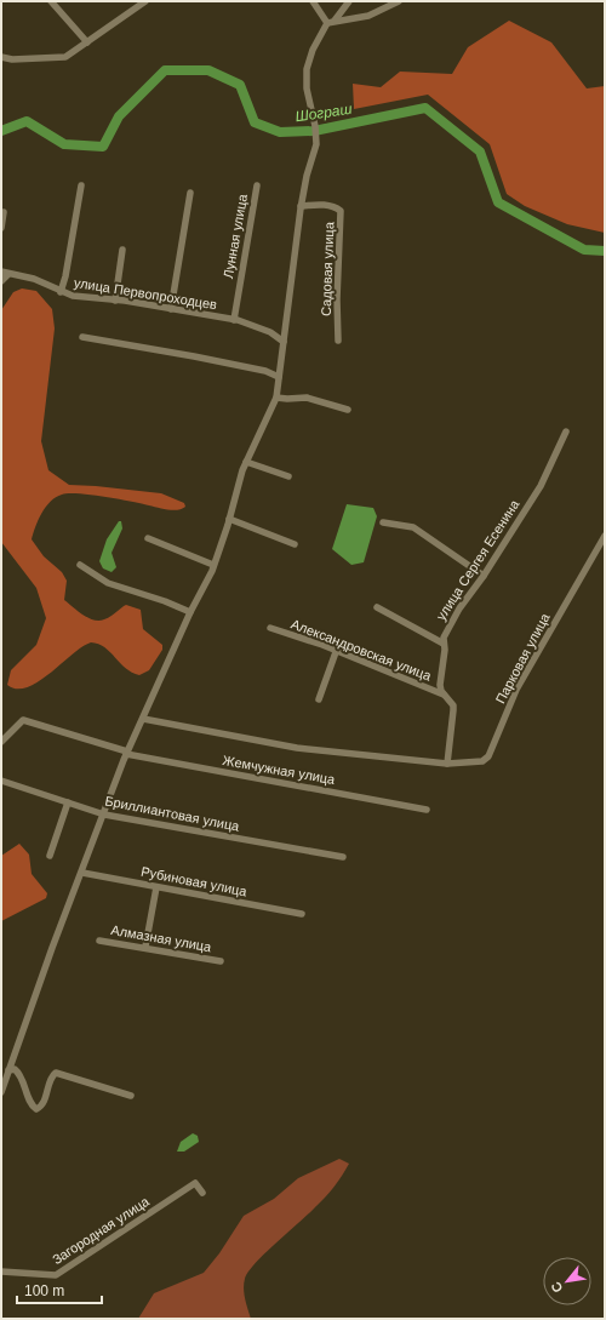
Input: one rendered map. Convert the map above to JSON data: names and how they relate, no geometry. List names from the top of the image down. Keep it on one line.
{"streets":{"street":["Лунная улица","Садовая улица","улица Первопроходцев","улица Сергея Есенина","Александровская улица","Парковая улица","Жемчужная улица","Бриллиантовая улица","Рубиновая улица","Алмазная улица","Загородная улица"]},"crossings":[["Лунная улица","улица Первопроходцев"],["улица Сергея Есенина","Александровская улица"],["улица Сергея Есенина","Парковая улица"]],"water":["Шограш"],"scale_bar":"100 m","north":"bottom left"}
